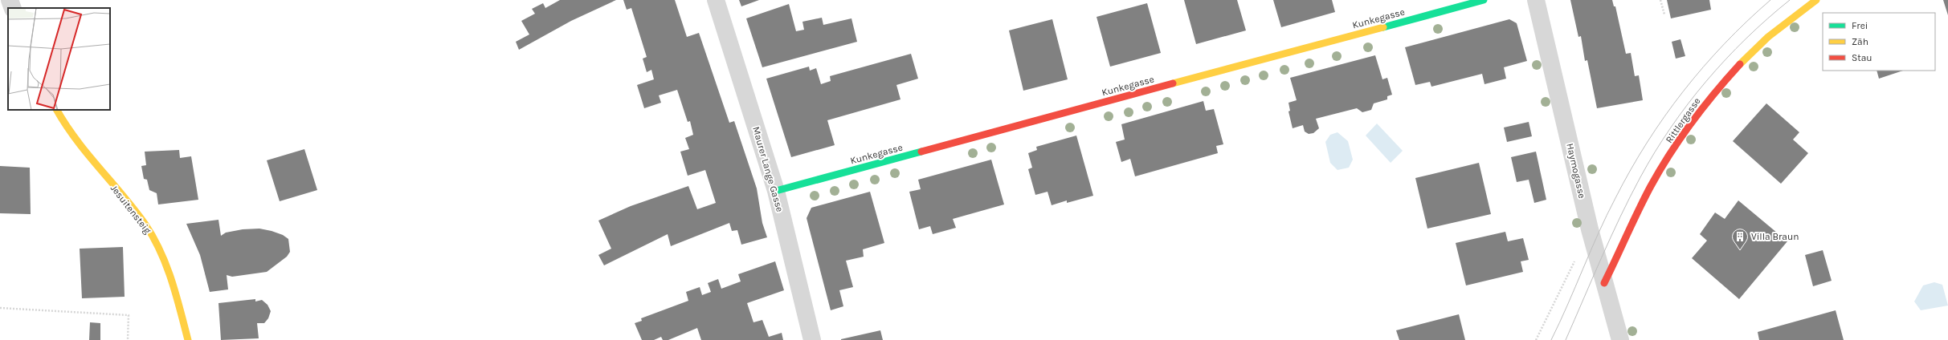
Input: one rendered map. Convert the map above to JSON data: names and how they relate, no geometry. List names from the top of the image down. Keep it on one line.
{"streets":{"street":["Kunkegasse","Rittlergasse","Maurer Lange Gasse","Haymogasse","Jesuitensteig"]},"crossings":[["Kunkegasse","Maurer Lange Gasse"],["Rittlergasse","Haymogasse"]],"places":{"building":["Villa Braun"]},"legend":["Frei","Zäh","Stau"]}
